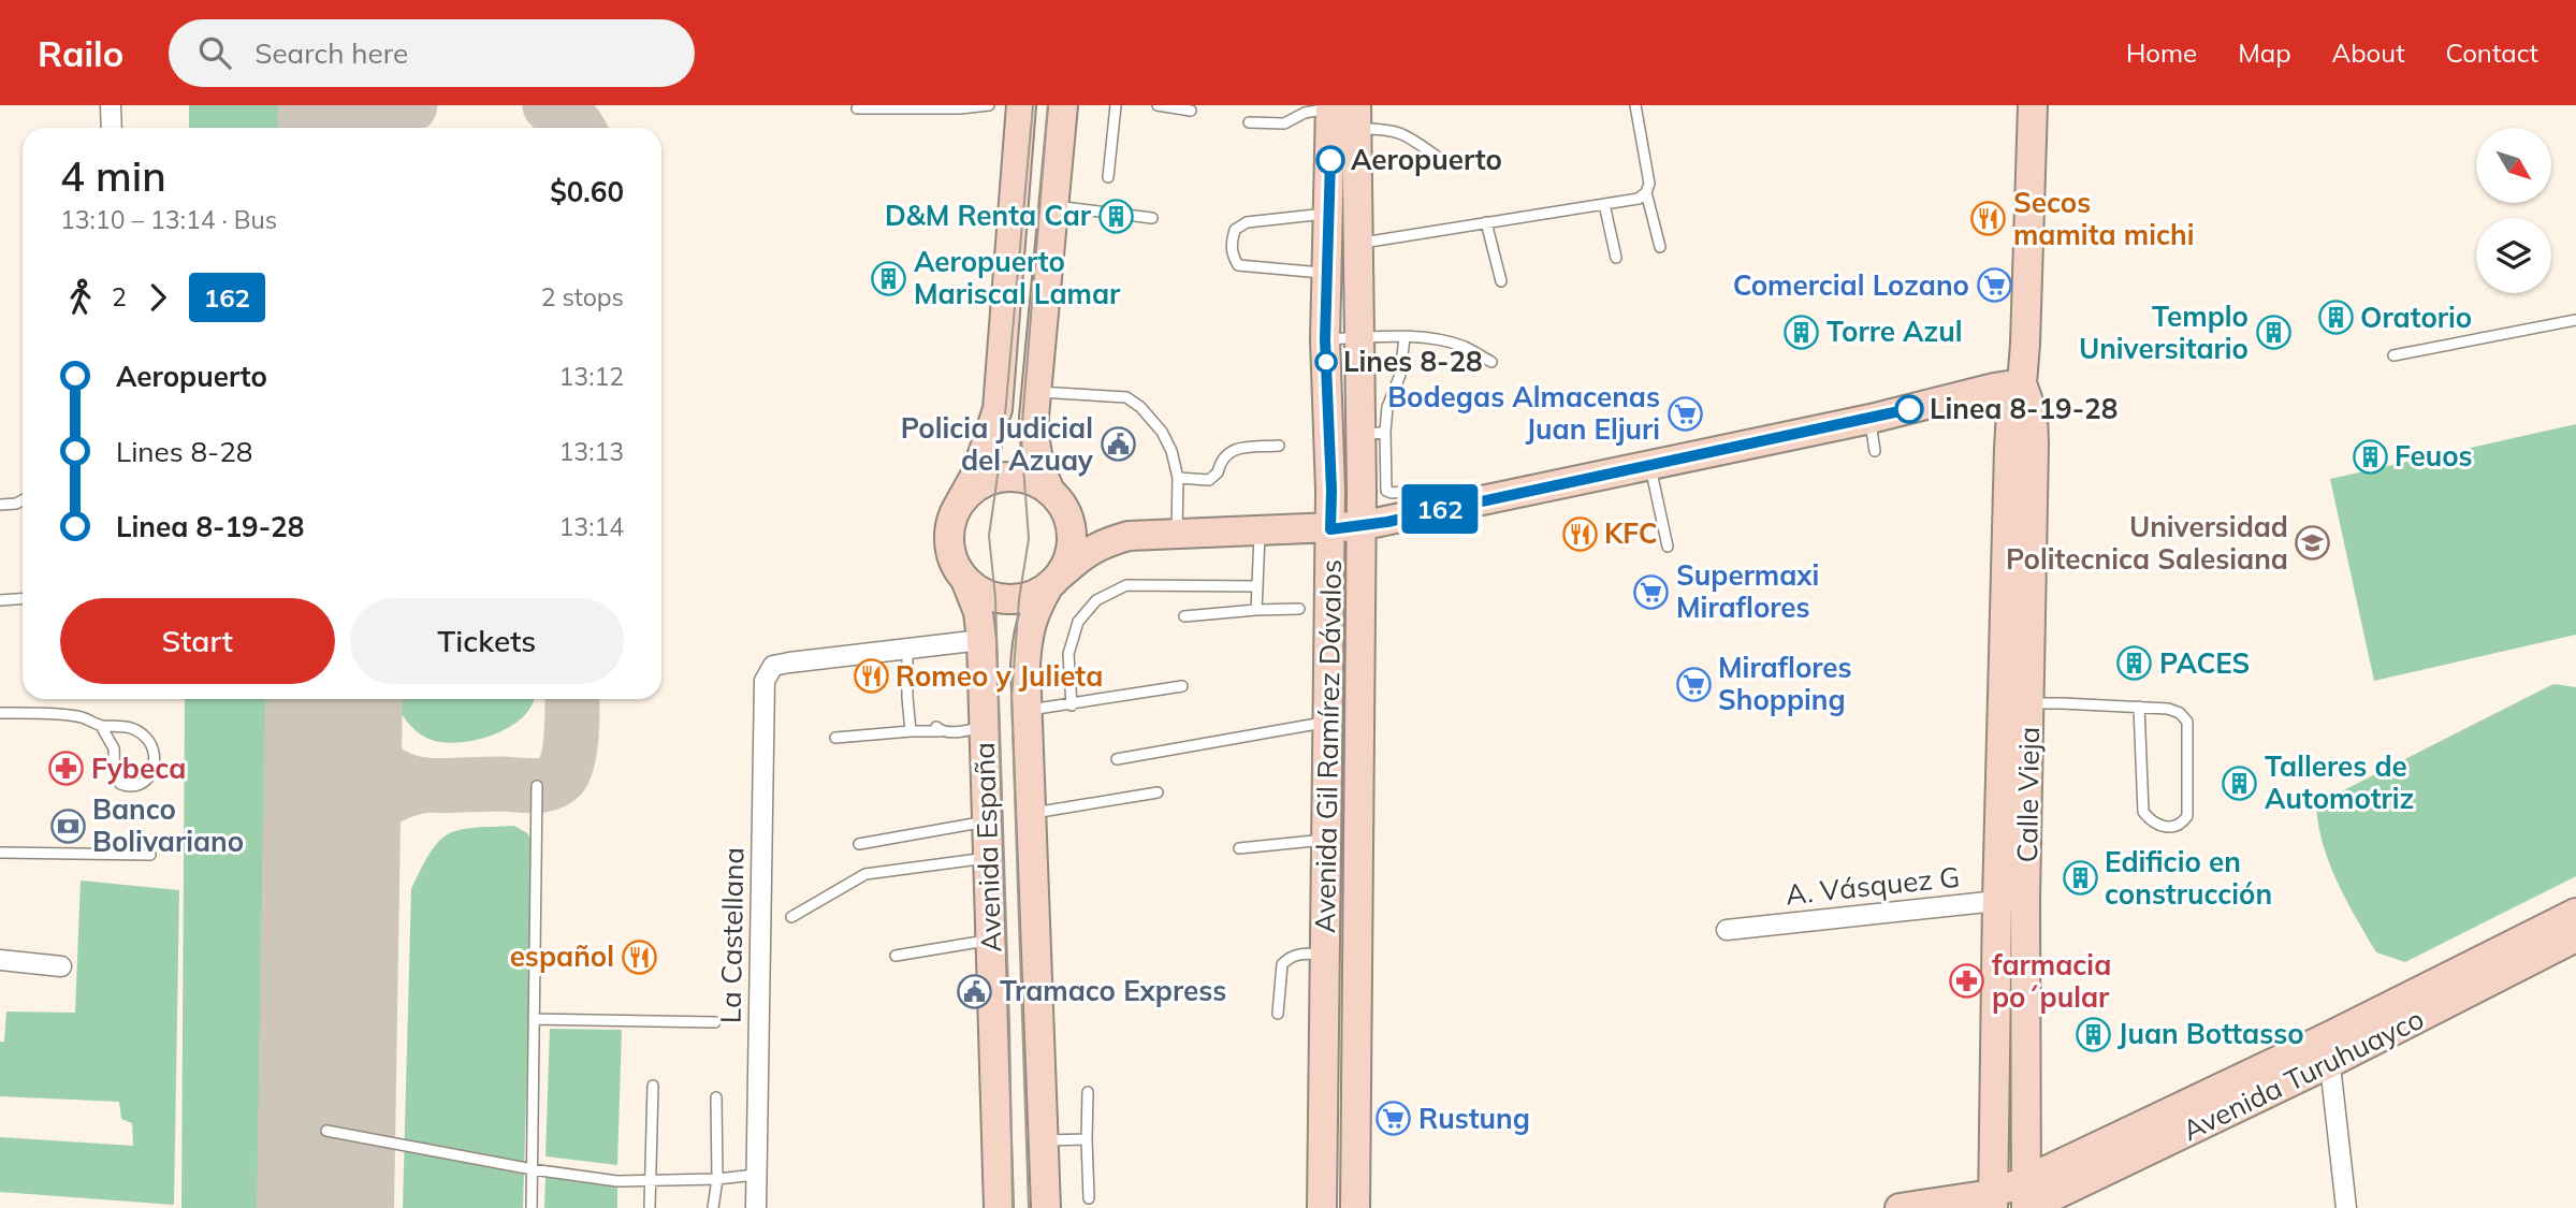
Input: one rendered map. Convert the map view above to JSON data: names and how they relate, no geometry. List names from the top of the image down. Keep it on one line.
{"streets":{"main road":["Avenida Gil Ramírez Dávalos","Calle Vieja","Avenida España","Avenida Turuhuayco"],"street":["A. Vásquez G","La Castellana"]},"crossings":[["Calle Vieja","A. Vásquez G"],["Calle Vieja","Avenida Turuhuayco"]],"places":{"other":["Aeropuerto","Lines 8-28","Linea 8-19-28"],"building":["D&M Renta Car","Aeropuerto Mariscal Lamar","Oratorio","Torre Azul","Templo Universitario","Feuos","PACES","Talleres de Automotriz","Edificio en construcción","Juan Bottasso"],"restaurant":["Secos mamita michi","KFC","Romeo y Julieta","español"],"supermarket":["Comercial Lozano","Bodegas Almacenas Juan Eljuri","Supermaxi Miraflores","Miraflores Shopping","Rustung"],"public building":["Policia Judicial del Azuay","Tramaco Express"],"school or university":["Universidad Politecnica Salesiana"],"pharmacy":["Fybeca","farmacia po´pular"],"bank":["Banco Bolivariano"]},"lines":["bus line 162"],"north":"bottom right","page":{"header":"Railo","search":"Search here","nav":["Home","Map","About","Contact"],"on_map":"162","heading":["4 min","13:10 – 13:14 · Bus","$0.60"],"legs":["2","162","2 stops"],"list":[{"name":"Aeropuerto","value":"13:12"},{"name":"Lines 8-28","value":"13:13"},{"name":"Linea 8-19-28","value":"13:14"}],"buttons":["Start","Tickets"]}}
